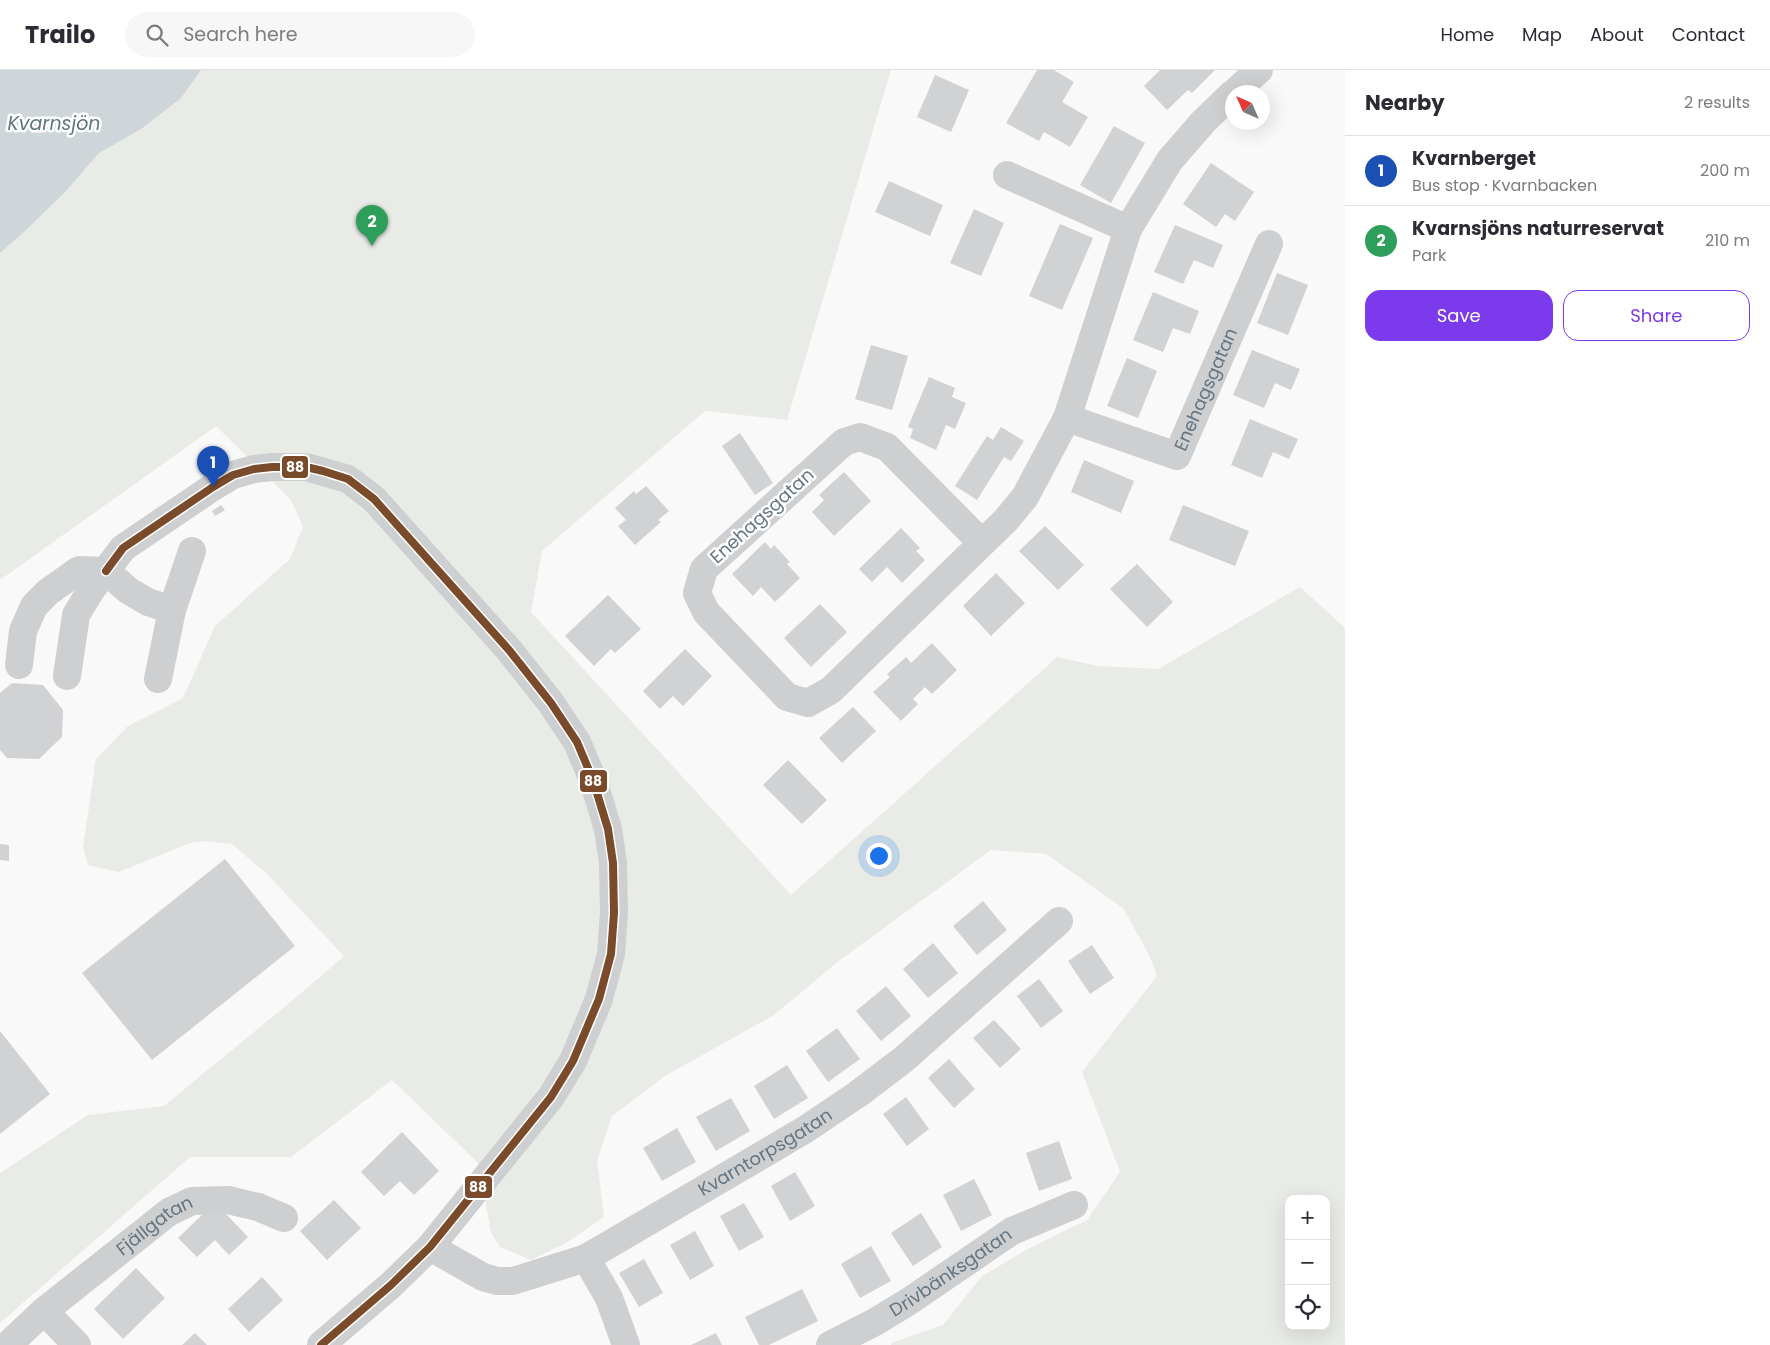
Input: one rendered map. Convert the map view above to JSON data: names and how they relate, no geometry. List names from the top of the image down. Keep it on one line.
{"streets":{"street":["Enehagsgatan","Kvarntorpsgatan","Fjällgatan","Drivbänksgatan"]},"water":["Kvarnsjön"],"lines":["transit line 88"],"north":"top left","page":{"header":"Trailo","search":"Search here","nav":["Home","Map","About","Contact"],"heading":["Nearby","2 results"],"list":[{"mark":"1","name":"Kvarnberget","note":"Bus stop · Kvarnbacken","value":"200 m"},{"mark":"2","name":"Kvarnsjöns naturreservat","note":"Park","value":"210 m"}],"pins":["2","1"],"buttons":["Save","Share"],"map_buttons":["+","−"]}}
